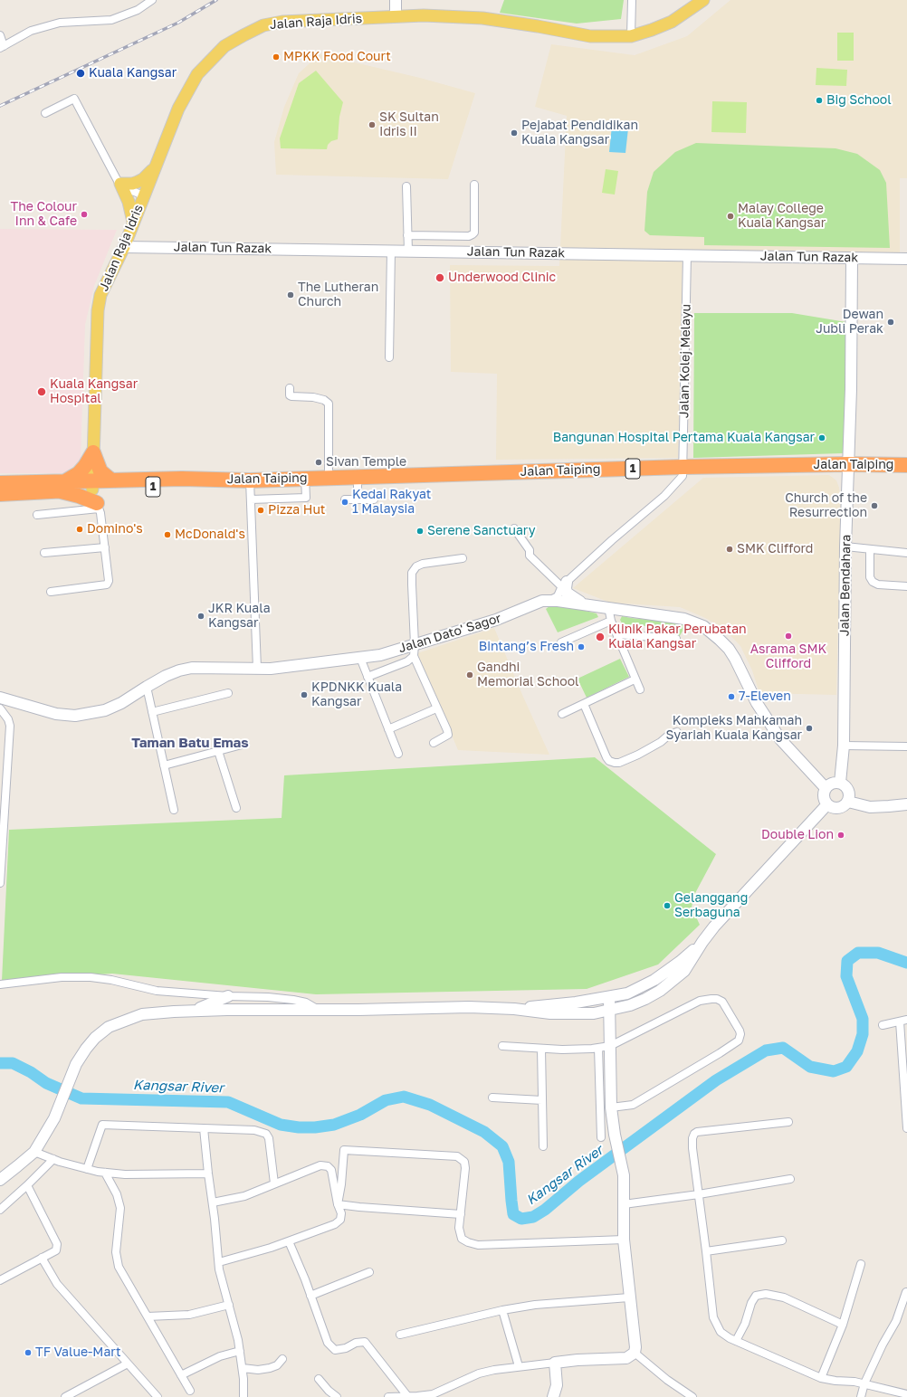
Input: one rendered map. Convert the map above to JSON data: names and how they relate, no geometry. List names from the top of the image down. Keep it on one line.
{"streets":{"highway":["Jalan Taiping","1"],"main road":["Jalan Raja Idris","Jalan Tun Razak","Jalan Bendahara","Jalan Dato' Sagor"],"street":["Jalan Kolej Melayu"]},"crossings":[["Jalan Raja Idris","Jalan Tun Razak"],["Jalan Raja Idris","Jalan Taiping"],["Jalan Tun Razak","Jalan Kolej Melayu"],["Jalan Tun Razak","Jalan Bendahara"],["Jalan Kolej Melayu","Jalan Taiping"],["Jalan Taiping","Jalan Bendahara"],["Jalan Bendahara","Jalan Dato' Sagor"]],"districts":["Taman Batu Emas"],"water":["Kangsar River"],"places":["MPKK Food Court","Kuala Kangsar","Big School","SK Sultan Idris II","Pejabat Pendidikan Kuala Kangsar","The Colour Inn & Cafe","Malay College Kuala Kangsar","Underwood Clinic","The Lutheran Church","Dewan Jubli Perak","Kuala Kangsar Hospital","Bangunan Hospital Pertama Kuala Kangsar","Sivan Temple","Kedai Rakyat 1 Malaysia","Church of the Resurrection","Pizza Hut","Domino's","Serene Sanctuary","McDonald's","SMK Clifford","JKR Kuala Kangsar","Asrama SMK Clifford","Klinik Pakar Perubatan Kuala Kangsar","Bintang’s Fresh","Gandhi Memorial School","KPDNKK Kuala Kangsar","7-Eleven","Kompleks Mahkamah Syariah Kuala Kangsar","Double Lion","Gelanggang Serbaguna","TF Value-Mart"]}
